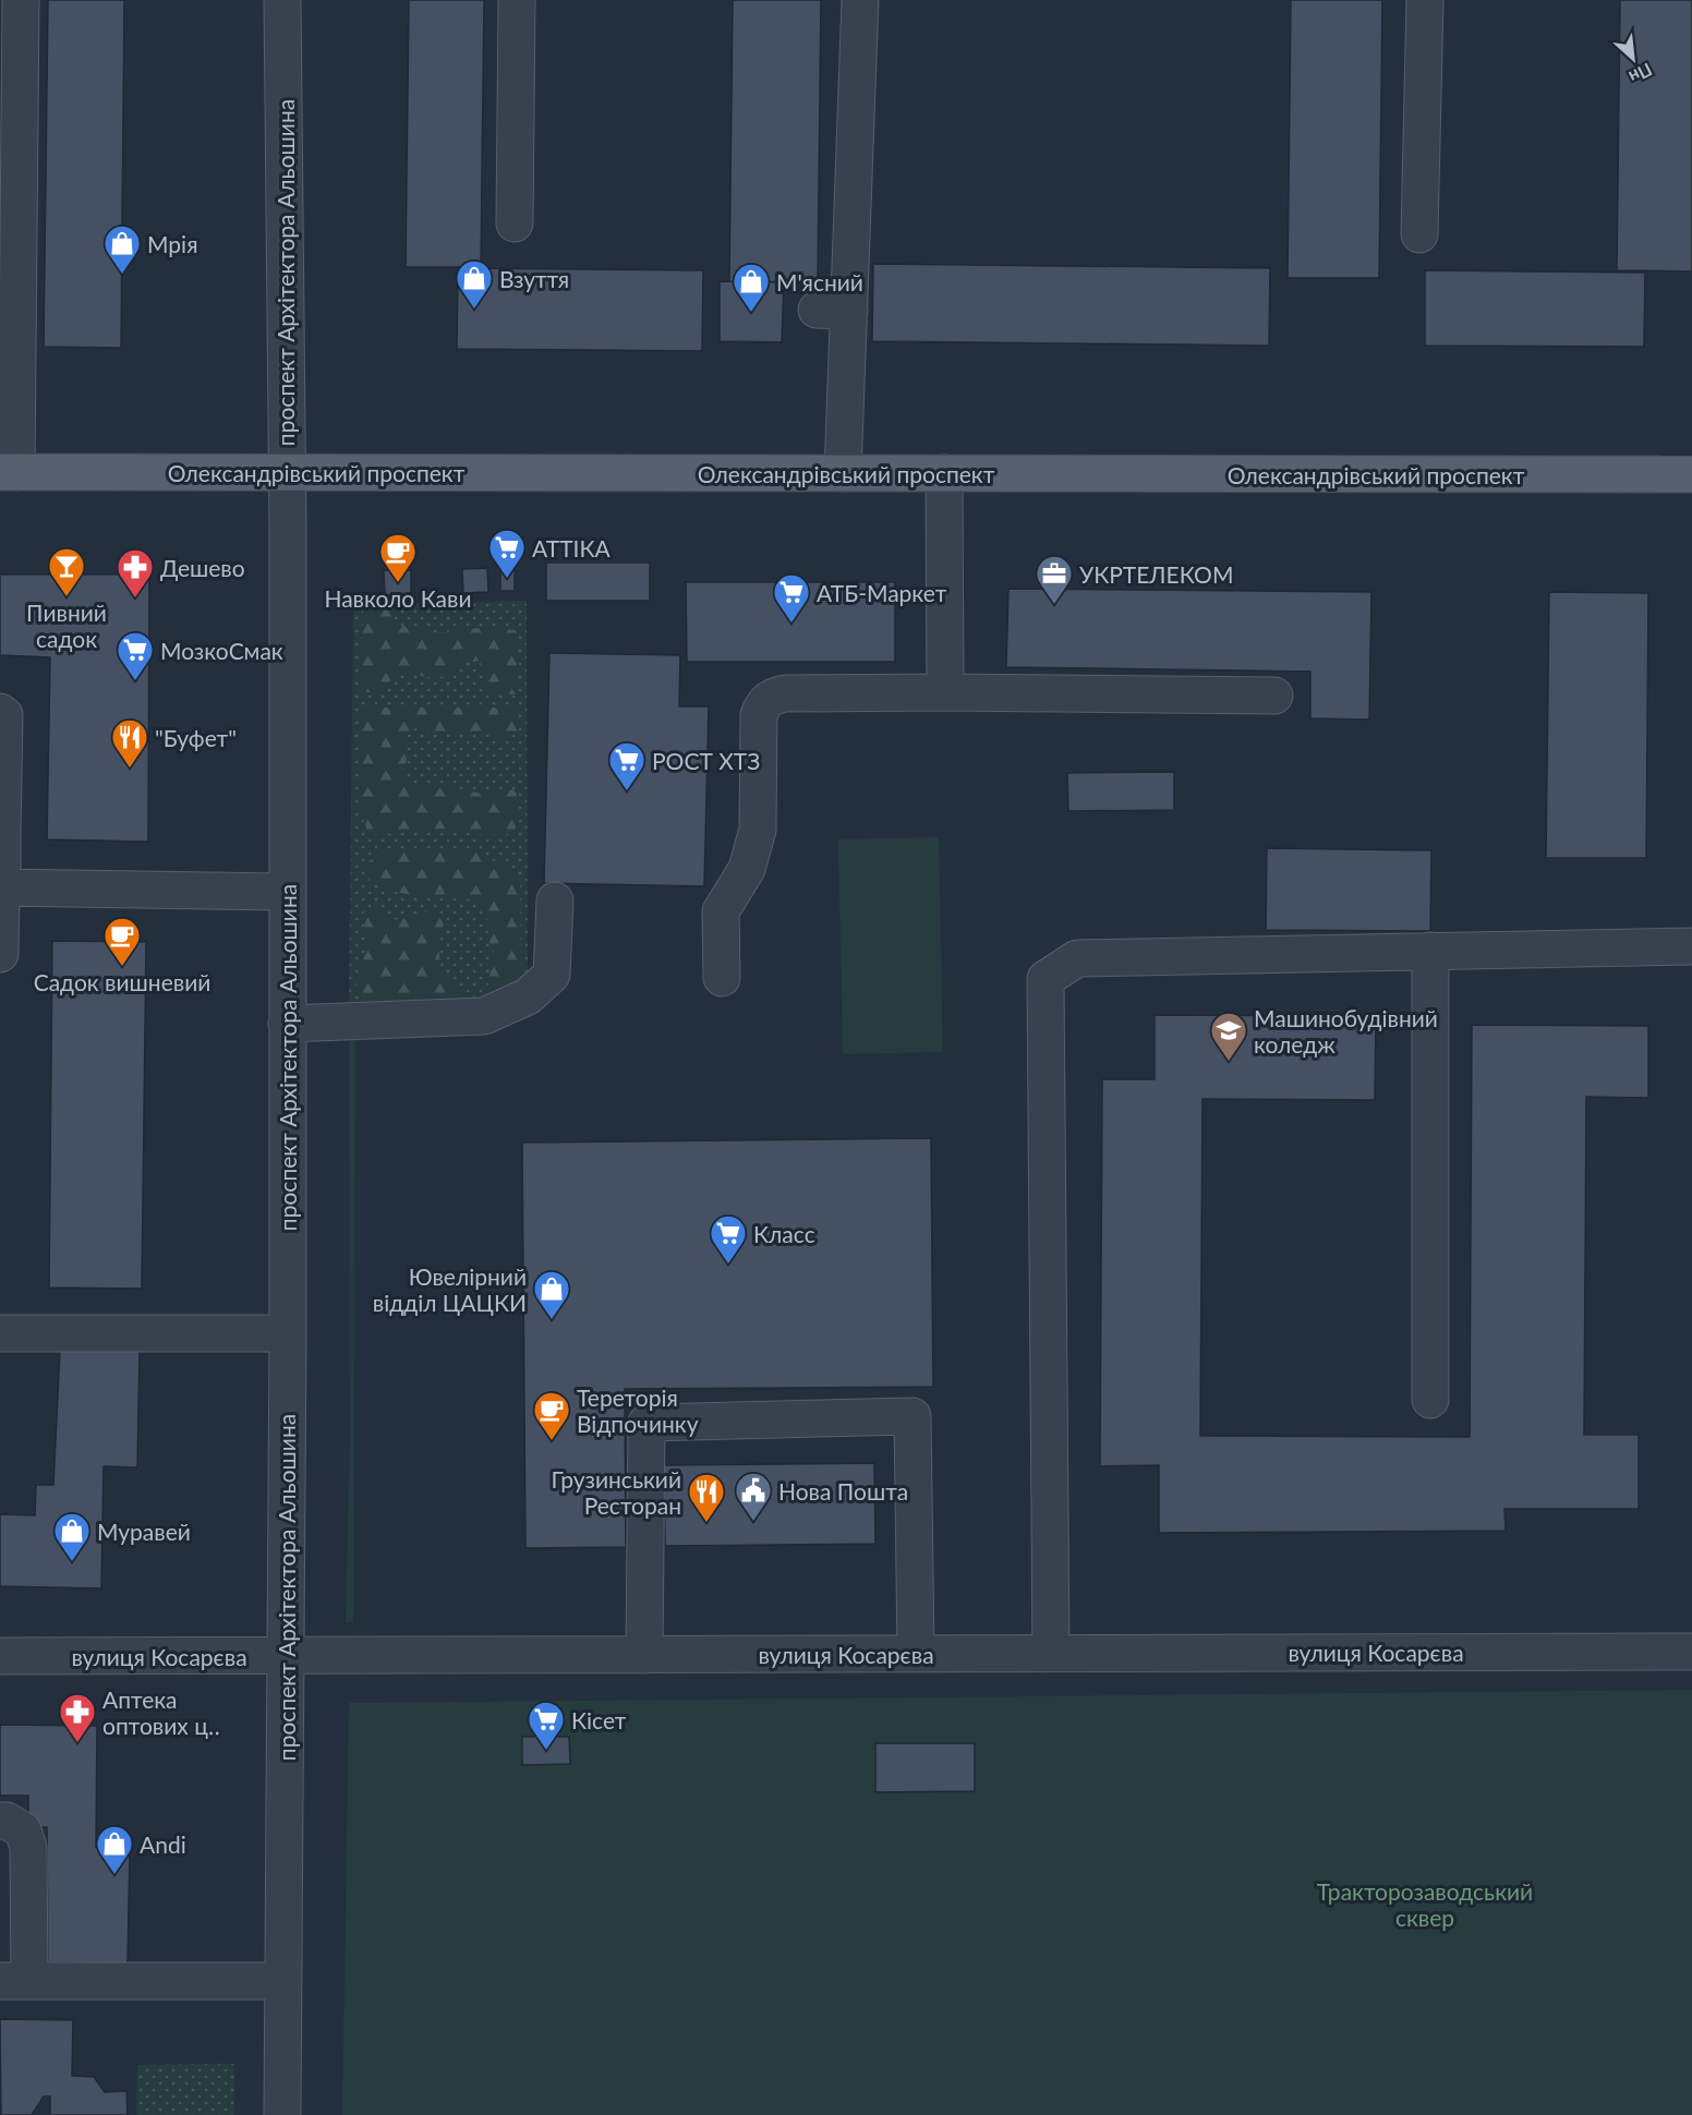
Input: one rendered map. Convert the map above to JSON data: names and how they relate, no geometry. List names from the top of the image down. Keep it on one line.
{"streets":{"main road":["Олександрівський проспект"],"street":["проспект Архітектора Альошина","вулиця Косарєва"]},"crossings":[["проспект Архітектора Альошина","Олександрівський проспект"],["проспект Архітектора Альошина","вулиця Косарєва"]],"parks":["Тракторозаводський сквер"],"places":{"shop":["Мрiя","Взуття","М'ясний","Ювелірний відділ ЦАЦКИ","Муравей","Andi"],"supermarket":["АТТІКА","АТБ-Маркет","МозкоСмак","РОСТ ХТЗ","Класс","Кісет"],"cafe":["Навколо Кави","Садок вишневий","Тереторія Відпочинку"],"bar":["Пивний садок"],"pharmacy":["Дешево","Аптека оптових ц‥"],"office":["УКРТЕЛЕКОМ"],"restaurant":["\"Буфет\"","Грузинський Ресторан"],"school or university":["Машинобудівний коледж"],"public building":["Нова Пошта"]},"north":"bottom right"}
